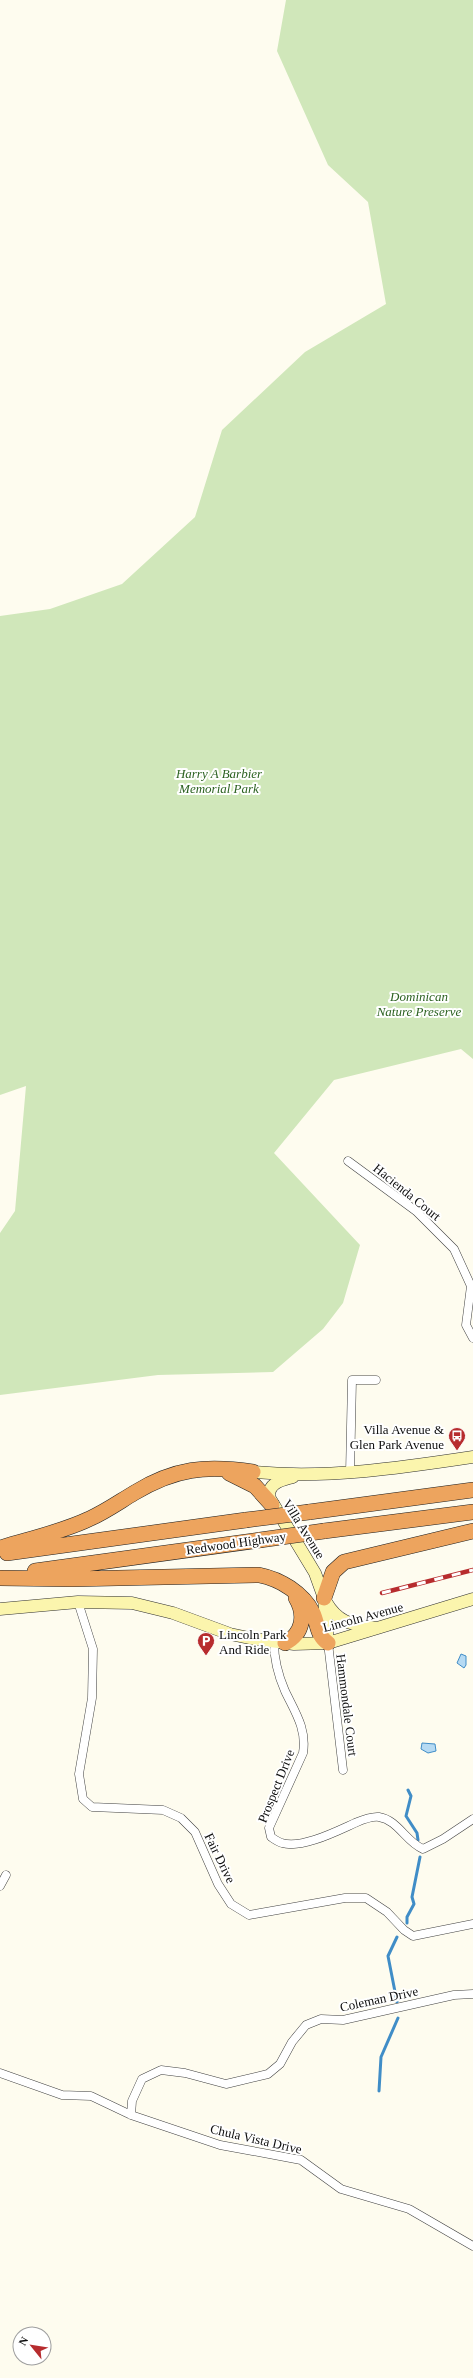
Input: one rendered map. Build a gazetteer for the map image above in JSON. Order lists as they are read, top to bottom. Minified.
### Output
{"streets":{"highway":["Redwood Highway"],"main road":["Villa Avenue","Lincoln Avenue"],"street":["Hacienda Court","Hammondale Court","Prospect Drive","Fair Drive","Coleman Drive","Chula Vista Drive"]},"crossings":[["Villa Avenue","Lincoln Avenue"],["Villa Avenue","Hammondale Court"],["Lincoln Avenue","Hammondale Court"],["Lincoln Avenue","Prospect Drive"],["Lincoln Avenue","Fair Drive"],["Coleman Drive","Chula Vista Drive"]],"parks":["Harry A Barbier Memorial Park","Dominican Nature Preserve"],"places":{"bus stop":["Villa Avenue & Glen Park Avenue"],"parking":["Lincoln Park And Ride"]},"north":"top left"}
